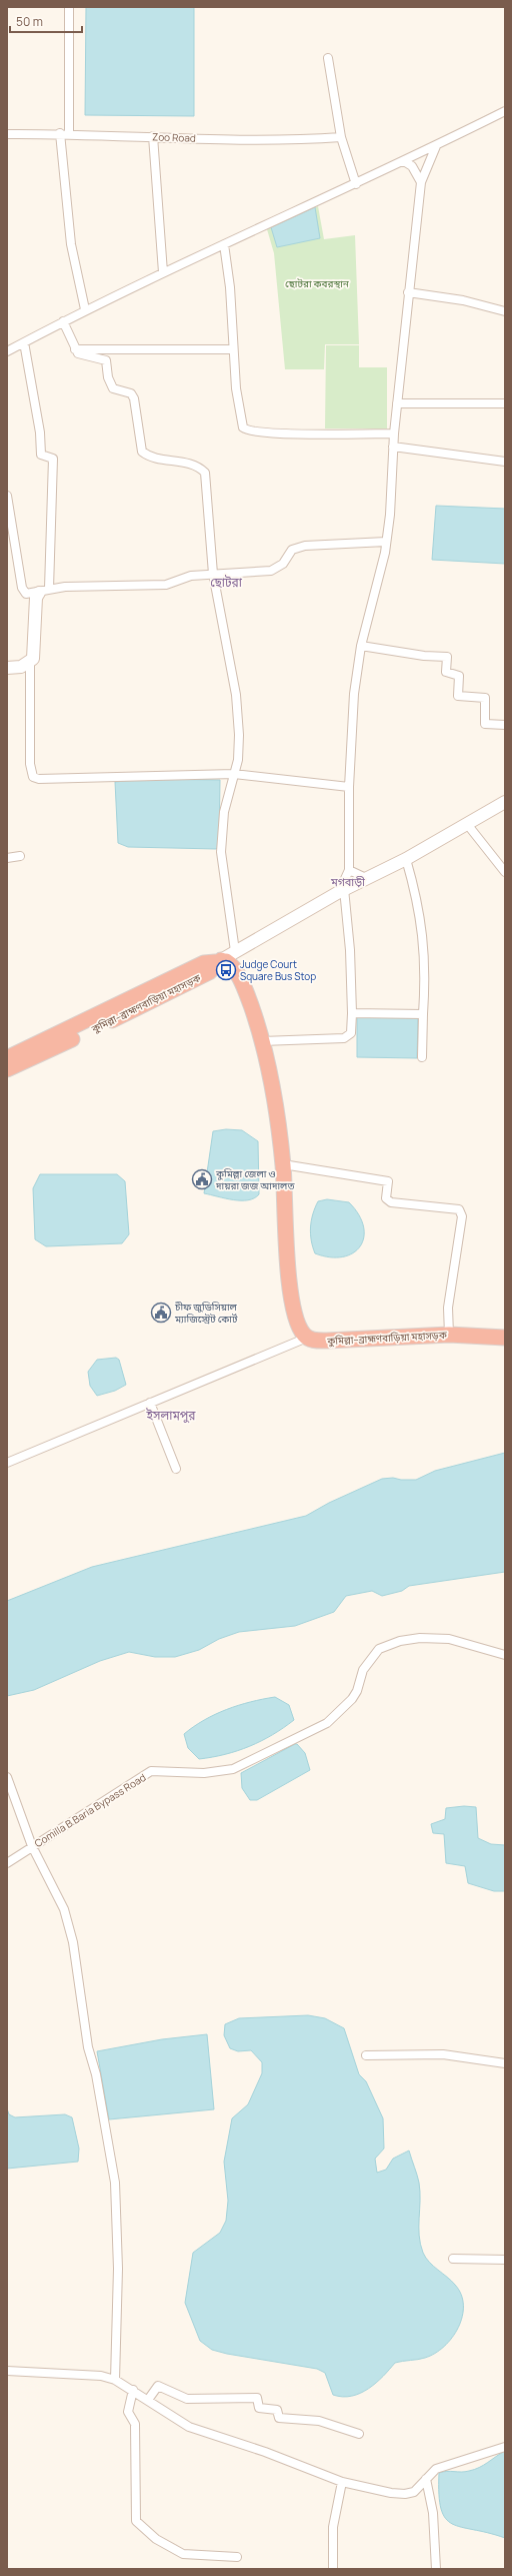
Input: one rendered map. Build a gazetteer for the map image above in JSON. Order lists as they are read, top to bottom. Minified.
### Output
{"streets":{"highway":["কুমিল্লা–ব্রাহ্মণবাড়িয়া মহাসড়ক"],"street":["Zoo Road","Comilla B.Baria Bypass Road"]},"districts":["ছোটরা","মগবাড়ী","ইসলামপুর"],"parks":["ছোটরা কবরস্থান"],"places":{"bus stop":["Judge Court Square Bus Stop"],"public building":["কুমিল্লা জেলা ও দায়রা জজ আদালত","চীফ জুডিসিয়াল ম্যাজিস্ট্রেট কোর্ট"]},"scale_bar":"50 m"}
